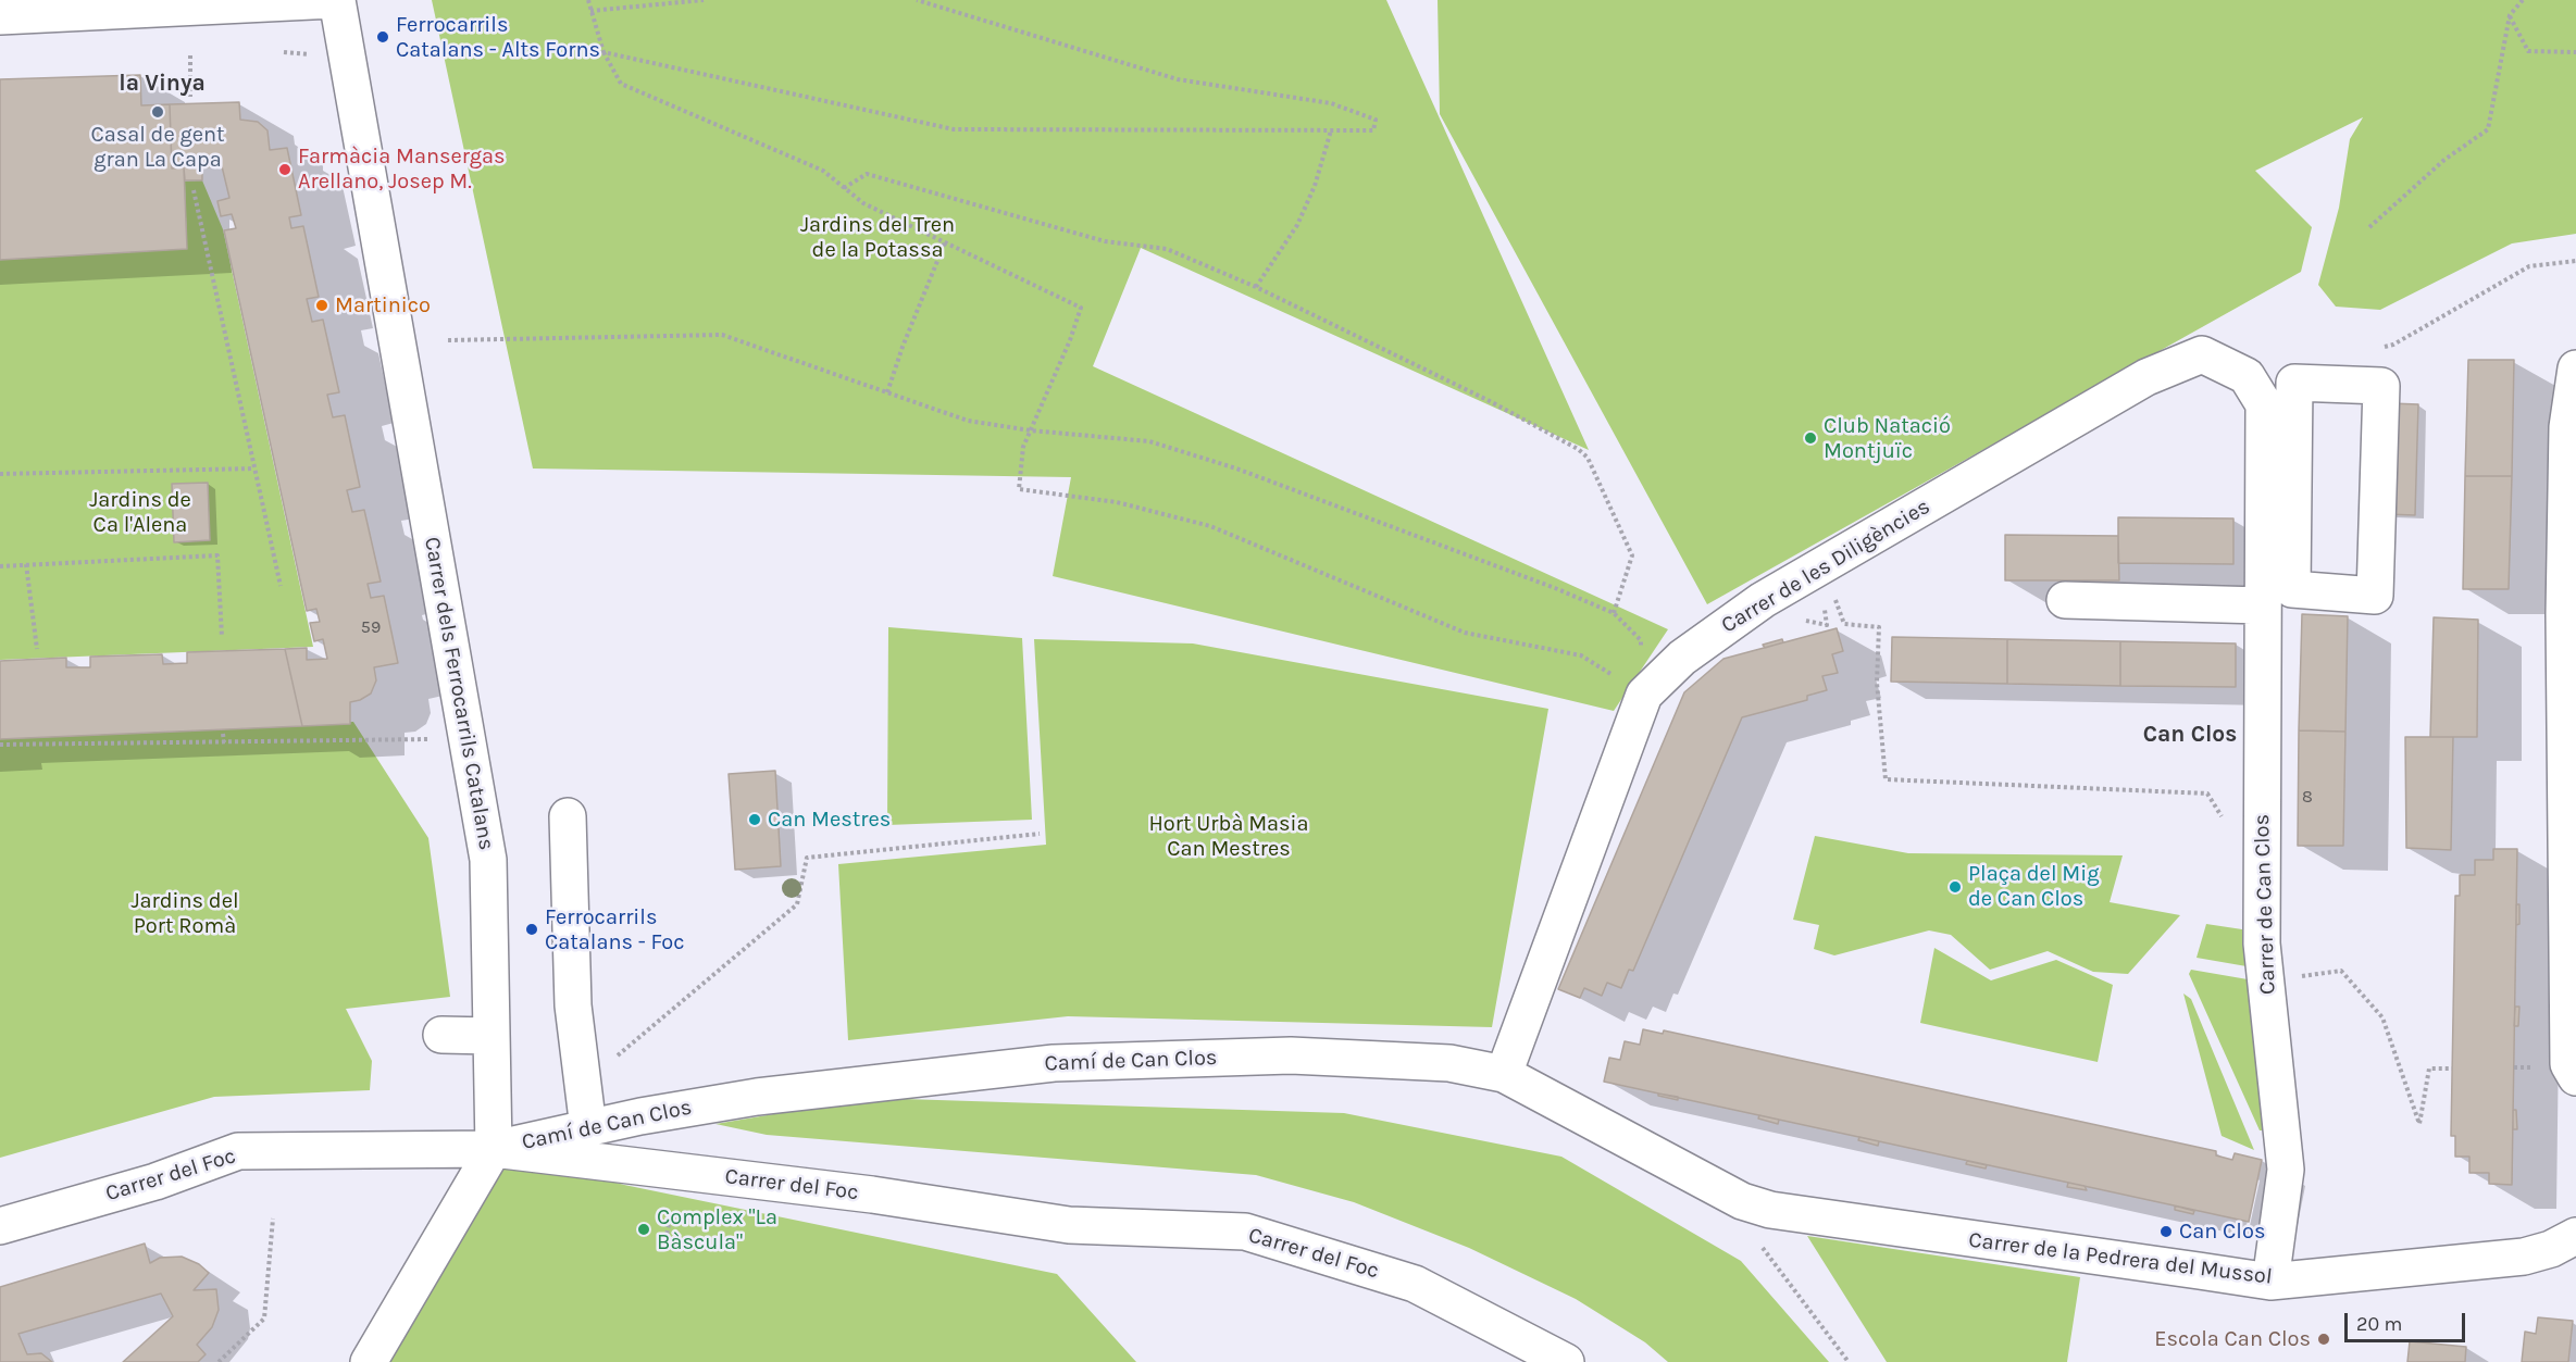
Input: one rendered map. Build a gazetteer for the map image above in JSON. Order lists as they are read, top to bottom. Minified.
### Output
{"streets":{"street":["Carrer de les Diligències","Carrer dels Ferrocarrils Catalans","Carrer de Can Clos","Camí de Can Clos","Carrer del Foc","Carrer de la Pedrera del Mussol"]},"crossings":[["Carrer de les Diligències","Carrer de Can Clos"],["Carrer de les Diligències","Camí de Can Clos"],["Carrer dels Ferrocarrils Catalans","Camí de Can Clos"],["Carrer dels Ferrocarrils Catalans","Carrer del Foc"],["Carrer de Can Clos","Carrer de la Pedrera del Mussol"],["Camí de Can Clos","Carrer del Foc"],["Camí de Can Clos","Carrer de la Pedrera del Mussol"]],"districts":["la Vinya","Can Clos"],"parks":["Jardins del Tren de la Potassa","Jardins de Ca l'Alena","Hort Urbà Masia Can Mestres","Jardins del Port Romà"],"places":["Ferrocarrils Catalans - Alts Forns","Casal de gent gran La Capa","Farmàcia Mansergas Arellano, Josep M.","Martinico","Club Natació Montjuïc","Can Mestres","Plaça del Mig de Can Clos","Ferrocarrils Catalans - Foc","Complex \"La Bàscula\"","Can Clos","Escola Can Clos"],"house_numbers":["59","8"],"scale_bar":"20 m"}
